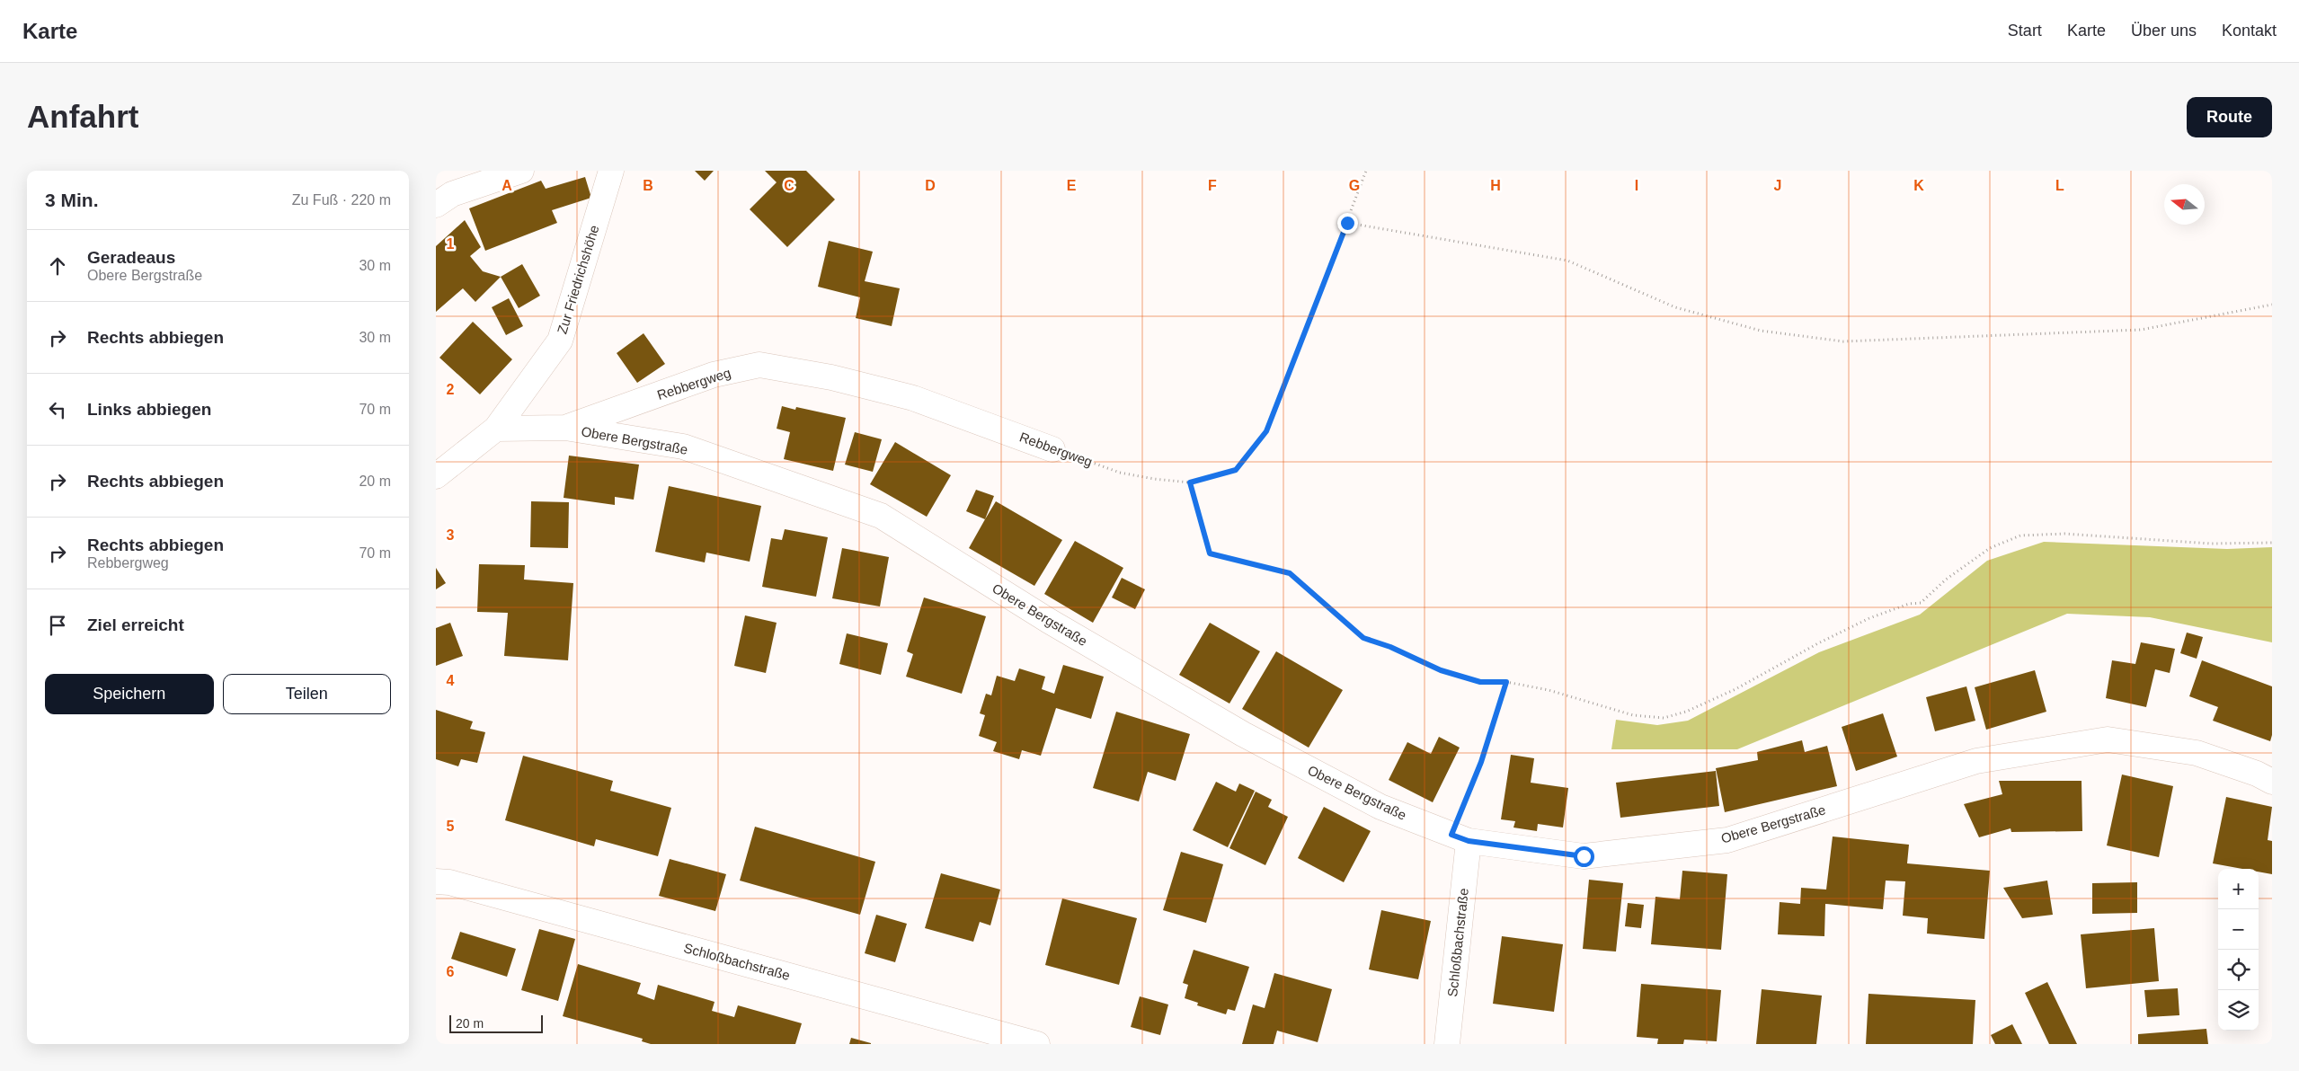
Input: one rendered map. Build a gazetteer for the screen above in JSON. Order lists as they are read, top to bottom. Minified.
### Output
{"streets":{"street":["Zur Friedrichshöhe","Rebbergweg","Obere Bergstraße","Schloßbachstraße"]},"crossings":[["Zur Friedrichshöhe","Obere Bergstraße"],["Rebbergweg","Obere Bergstraße"],["Obere Bergstraße","Schloßbachstraße"]],"scale_bar":"20 m","north":"left","page":{"header":"Karte","nav":["Start","Karte","Über uns","Kontakt"],"buttons":["Route",["Speichern","Teilen"]],"title":"Anfahrt","heading":["3 Min.","Zu Fuß · 220 m"],"list":[["Geradeaus","Obere Bergstraße","30 m"],["Rechts abbiegen","30 m"],["Links abbiegen","70 m"],["Rechts abbiegen","20 m"],["Rechts abbiegen","Rebbergweg","70 m"],"Ziel erreicht"],"map_buttons":["+","−"],"scale":"20 m"},"grid":{"columns":["A","B","C","D","E","F","G","H","I","J","K","L"],"rows":["1","2","3","4","5","6"]}}
